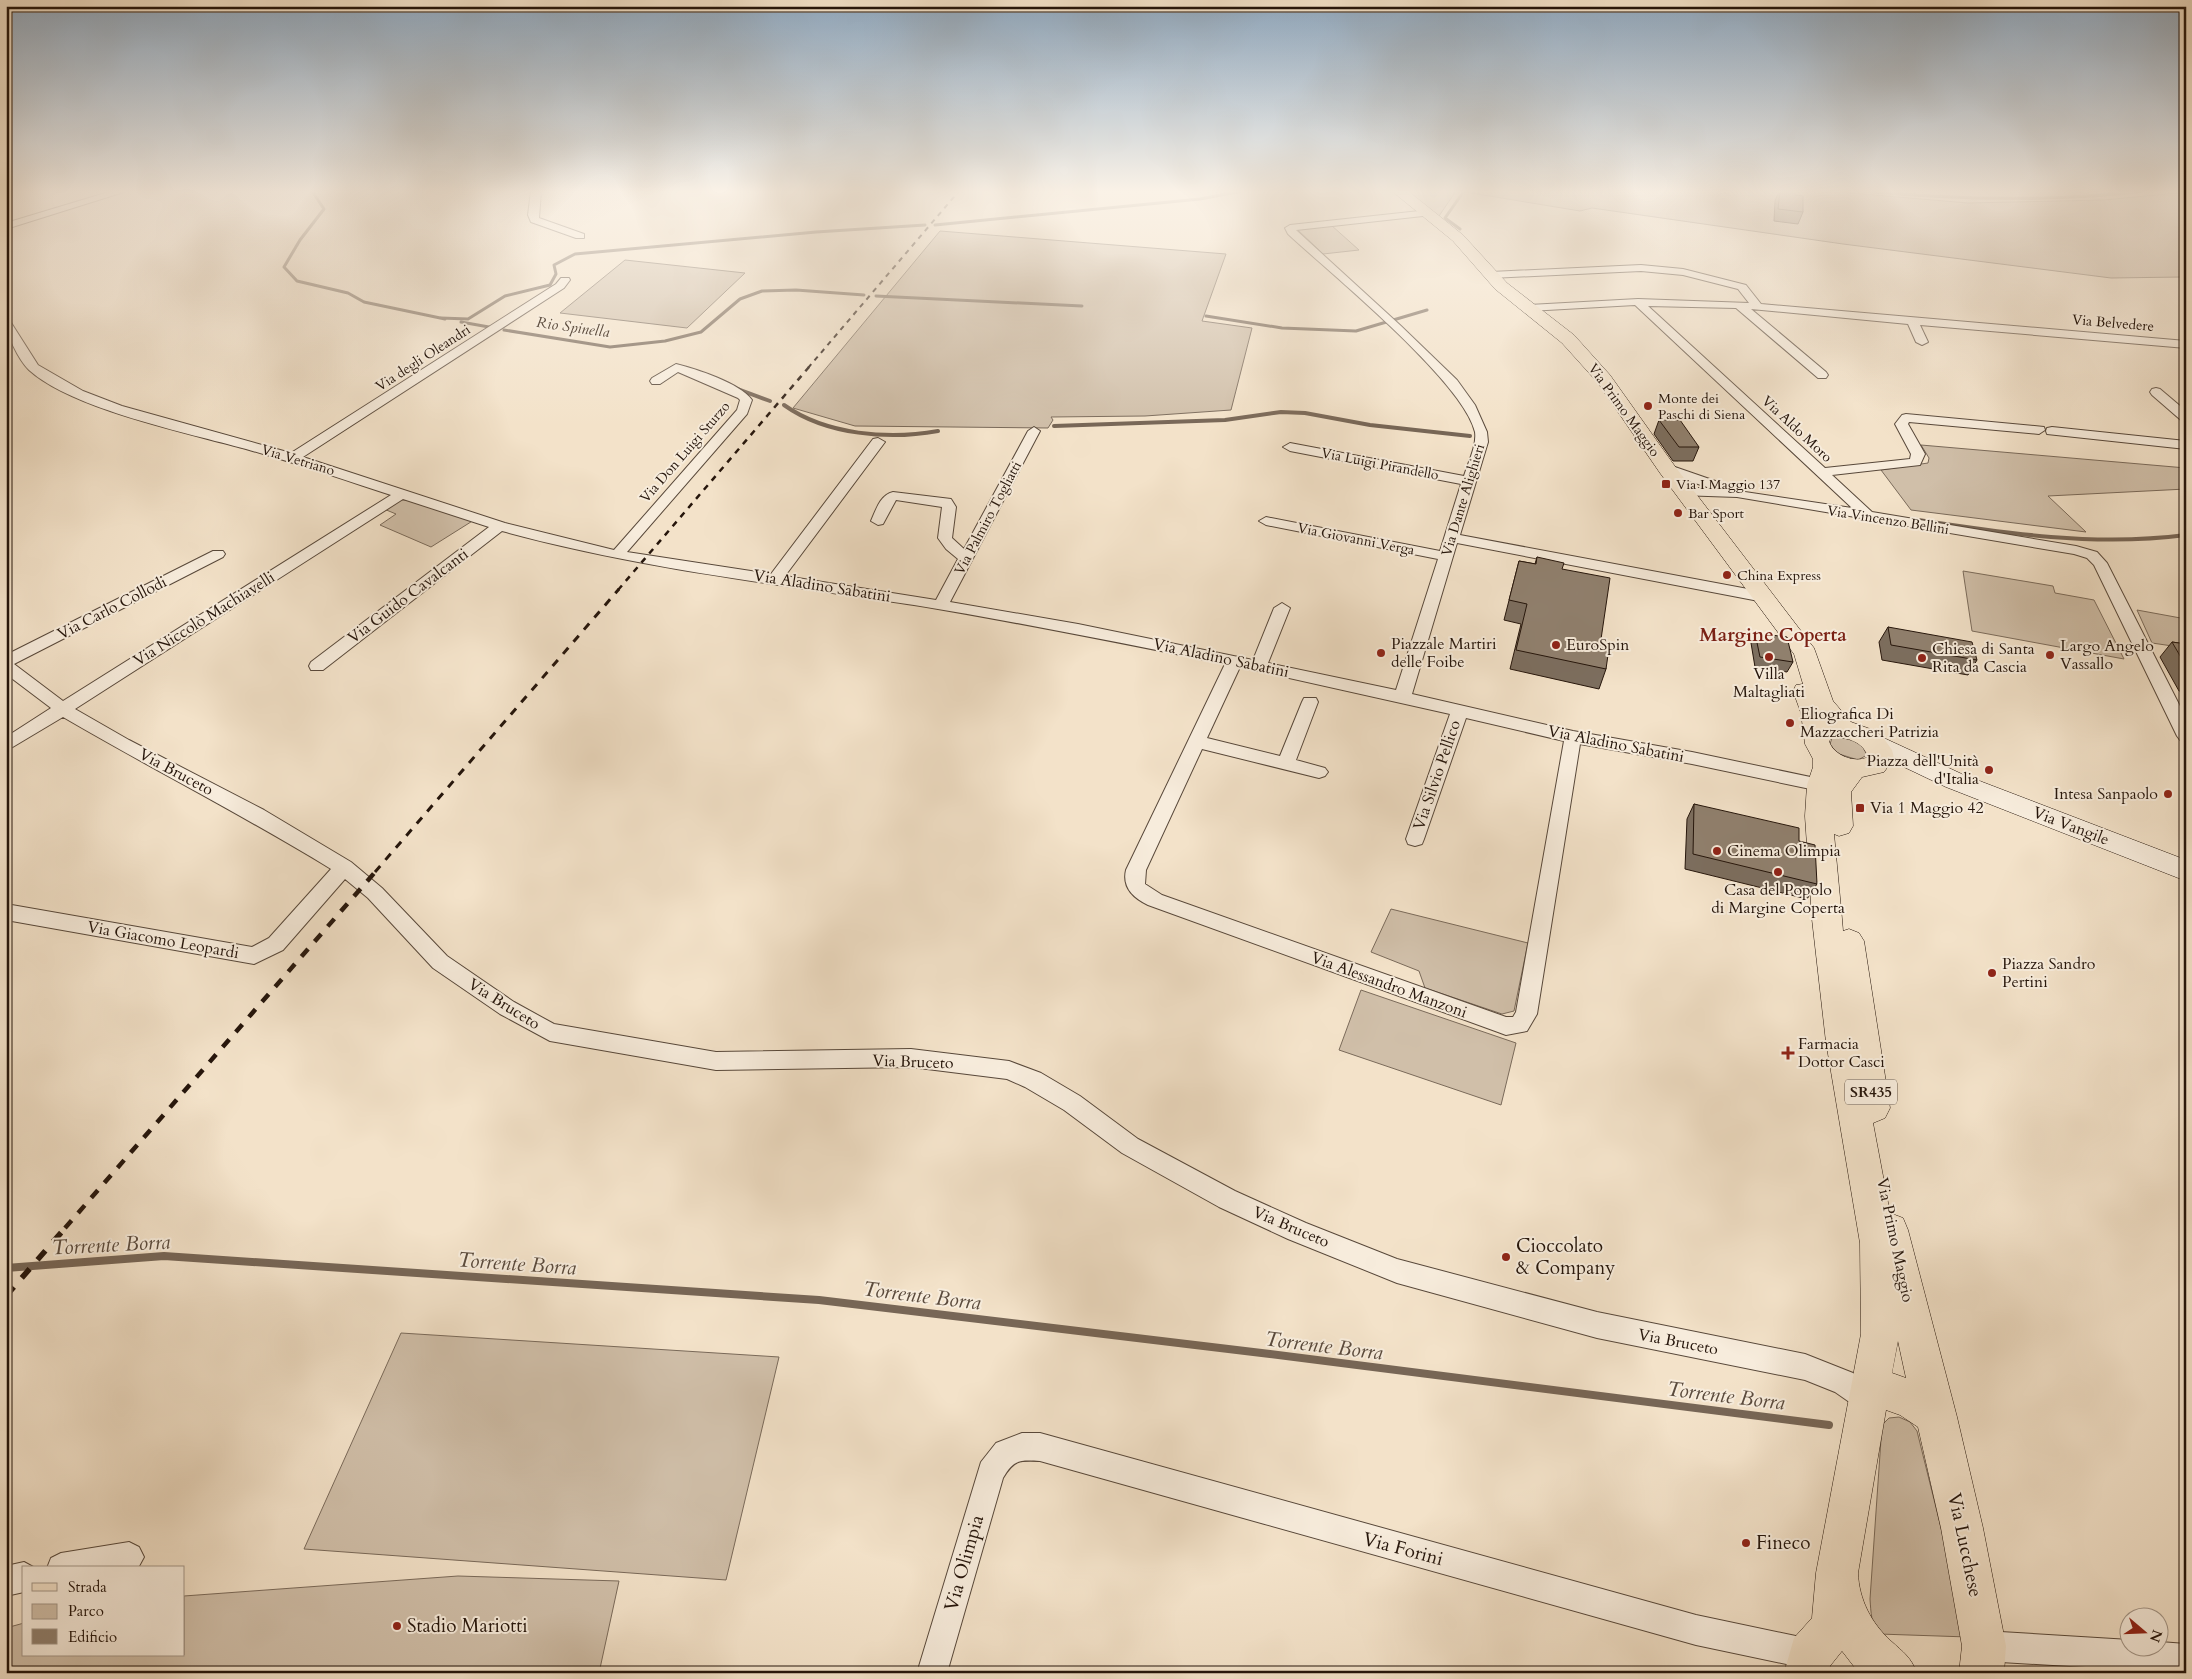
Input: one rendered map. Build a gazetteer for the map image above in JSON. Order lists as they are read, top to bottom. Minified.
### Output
{"streets":{"main road":["Via Primo Maggio","SR435","Via Lucchese"],"street":["Via Belvedere","Via degli Oleandri","Via Aldo Moro","Via Don Luigi Sturzo","Via Vetriano","Via Luigi Pirandello","Via Dante Alighieri","Via Palmiro Togliatti","Via Vincenzo Bellini","Via Giovanni Verga","Via Aladino Sabatini","Via Guido Cavalcanti","Via Carlo Collodi","Via Niccolò Machiavelli","Via Bruceto","Via Silvio Pellico","Via Vangile","Via Giacomo Leopardi","Via Alessandro Manzoni","Via Forini","Via Olimpia"]},"crossings":[["Via Belvedere","Via Primo Maggio"],["Via Belvedere","Via Aldo Moro"],["Via degli Oleandri","Via Vetriano"],["Via Primo Maggio","Via Vincenzo Bellini"],["Via Primo Maggio","Via Aladino Sabatini"],["Via Primo Maggio","Via Bruceto"],["Via Primo Maggio","SR435"],["Via Primo Maggio","Via Lucchese"],["Via Aldo Moro","Via Vincenzo Bellini"],["Via Don Luigi Sturzo","Via Vetriano"],["Via Don Luigi Sturzo","Via Aladino Sabatini"],["Via Vetriano","Via Aladino Sabatini"],["Via Vetriano","Via Guido Cavalcanti"],["Via Vetriano","Via Niccolò Machiavelli"],["Via Luigi Pirandello","Via Dante Alighieri"],["Via Dante Alighieri","Via Giovanni Verga"],["Via Dante Alighieri","Via Aladino Sabatini"],["Via Palmiro Togliatti","Via Aladino Sabatini"],["Via Aladino Sabatini","Via Silvio Pellico"],["Via Aladino Sabatini","Via Alessandro Manzoni"],["Via Aladino Sabatini","SR435"],["Via Niccolò Machiavelli","Via Bruceto"],["Via Bruceto","Via Giacomo Leopardi"],["Via Forini","Via Olimpia"]],"districts":["Margine Coperta"],"water":["Rio Spinella","Torrente Borra"],"places":{"other":["Monte dei Paschi di Siena","Bar Sport","China Express","EuroSpin","Piazzale Martiri delle Foibe","Largo Angelo Vassallo","Villa Maltagliati","Chiesa di Santa Rita da Cascia","Eliografica Di Mazzaccheri Patrizia","Piazza dell'Unità d'Italia","Intesa Sanpaolo","Cinema Olimpia","Casa del Popolo di Margine Coperta","Piazza Sandro Pertini","Cioccolato & Company","Fineco","Stadio Mariotti"],"transit":["Via I Maggio 137","Via 1 Maggio 42"],"health":["Farmacia Dottor Casci"]},"legend":["Strada","Parco","Edificio"],"north":"right"}
